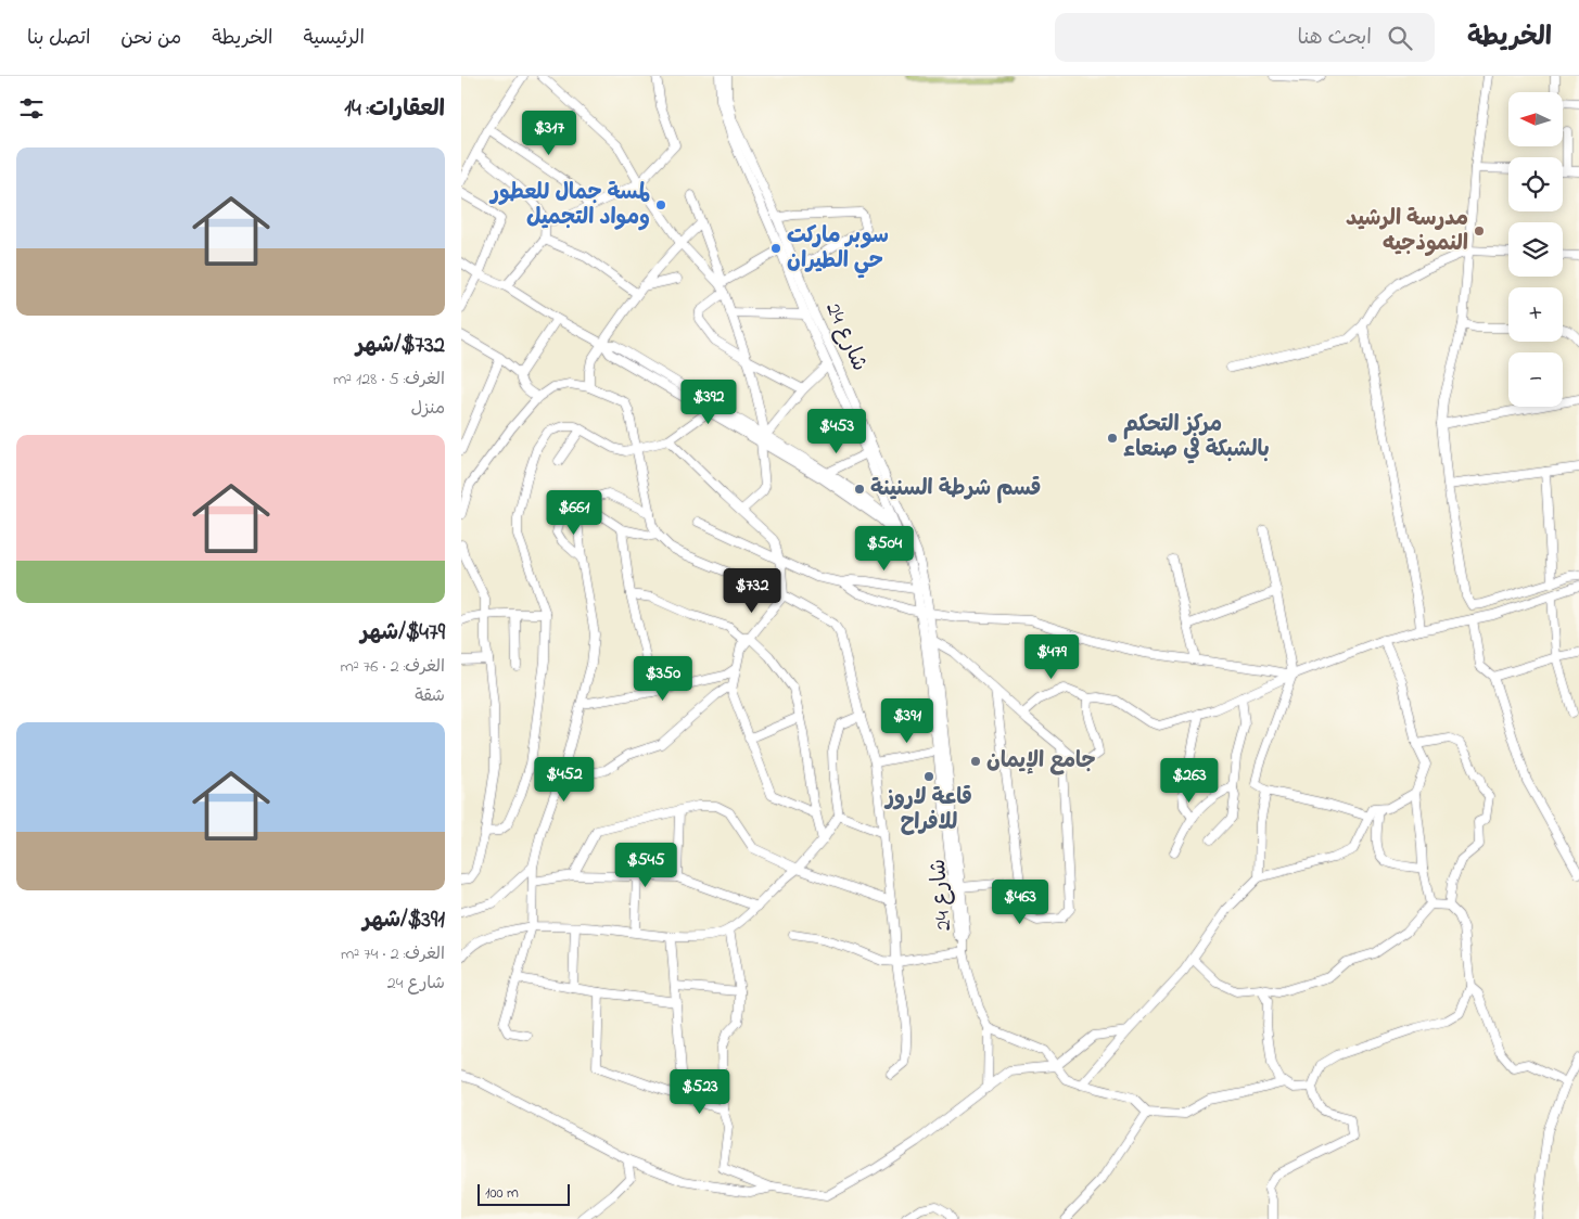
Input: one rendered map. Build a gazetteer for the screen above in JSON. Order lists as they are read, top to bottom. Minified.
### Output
{"streets":{"street":["شارع 24"]},"places":["لمسة جمال للعطور ومواد التجميل","مدرسة الرشيد النموذجيه","سوبر ماركت حي الطيران","مركز التحكم بالشبكة في صنعاء","قسم شرطة السنينة","جامع الإيمان","قاعة لاروز للافراح"],"scale_bar":"100 m","north":"left","page":{"header":"الخريطة","search":"ابحث هنا","nav":["الرئيسية","الخريطة","من نحن","اتصل بنا"],"heading":"العقارات: 14","map_buttons":["+","−"],"price":["$317","$392","$453","$661","$504","$732","$479","$350","$391","$452","$263","$545","$463","$523"],"list":[{"name":"$732/شهر","note":"الغرف: 5 · 128 m² · منزل"},{"name":"$479/شهر","note":"الغرف: 2 · 76 m² · شقة"},{"name":"$391/شهر","note":"الغرف: 2 · 74 m² · شارع 24"}],"scale":"100 m"}}
